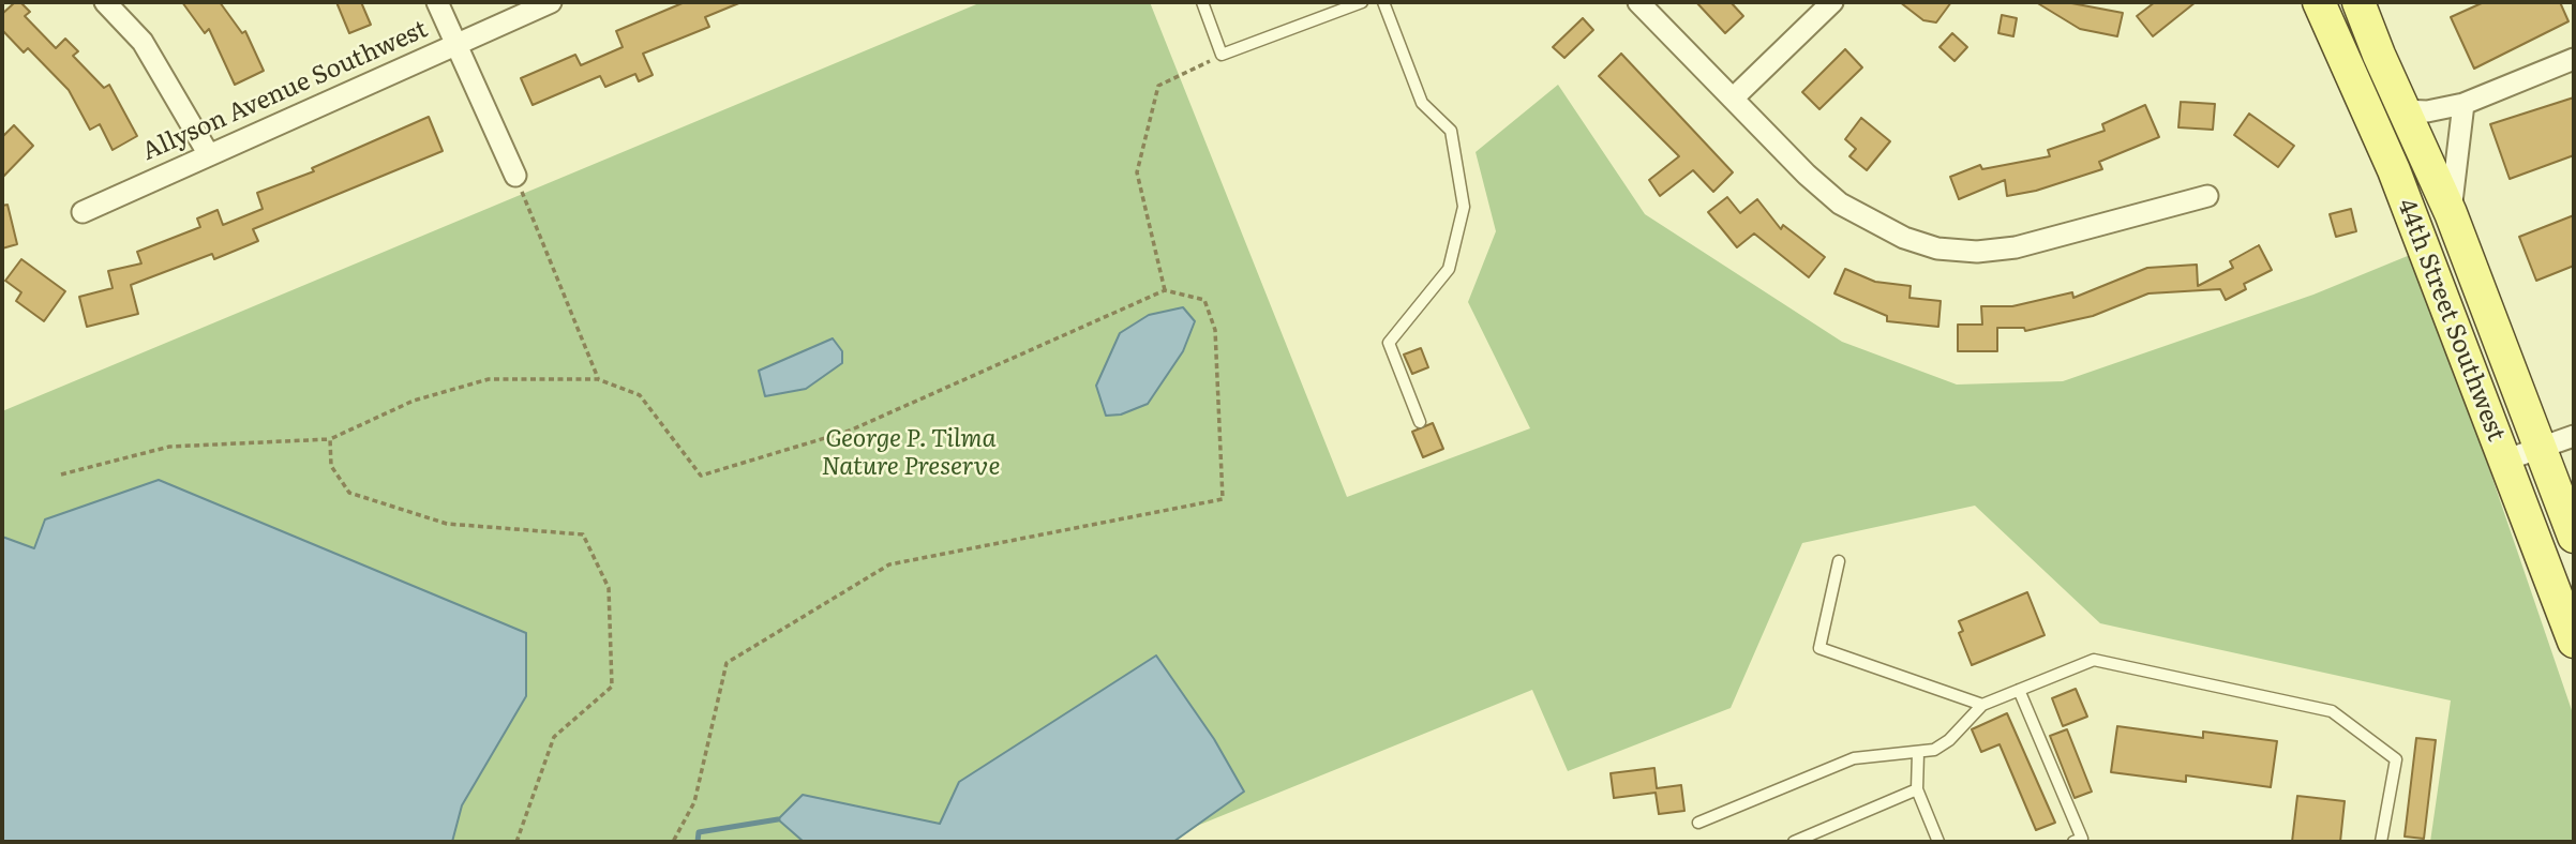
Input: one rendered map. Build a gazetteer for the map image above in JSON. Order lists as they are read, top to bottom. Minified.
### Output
{"streets":{"main road":["44th Street Southwest"],"street":["Allyson Avenue Southwest"]},"parks":["George P. Tilma Nature Preserve"]}
